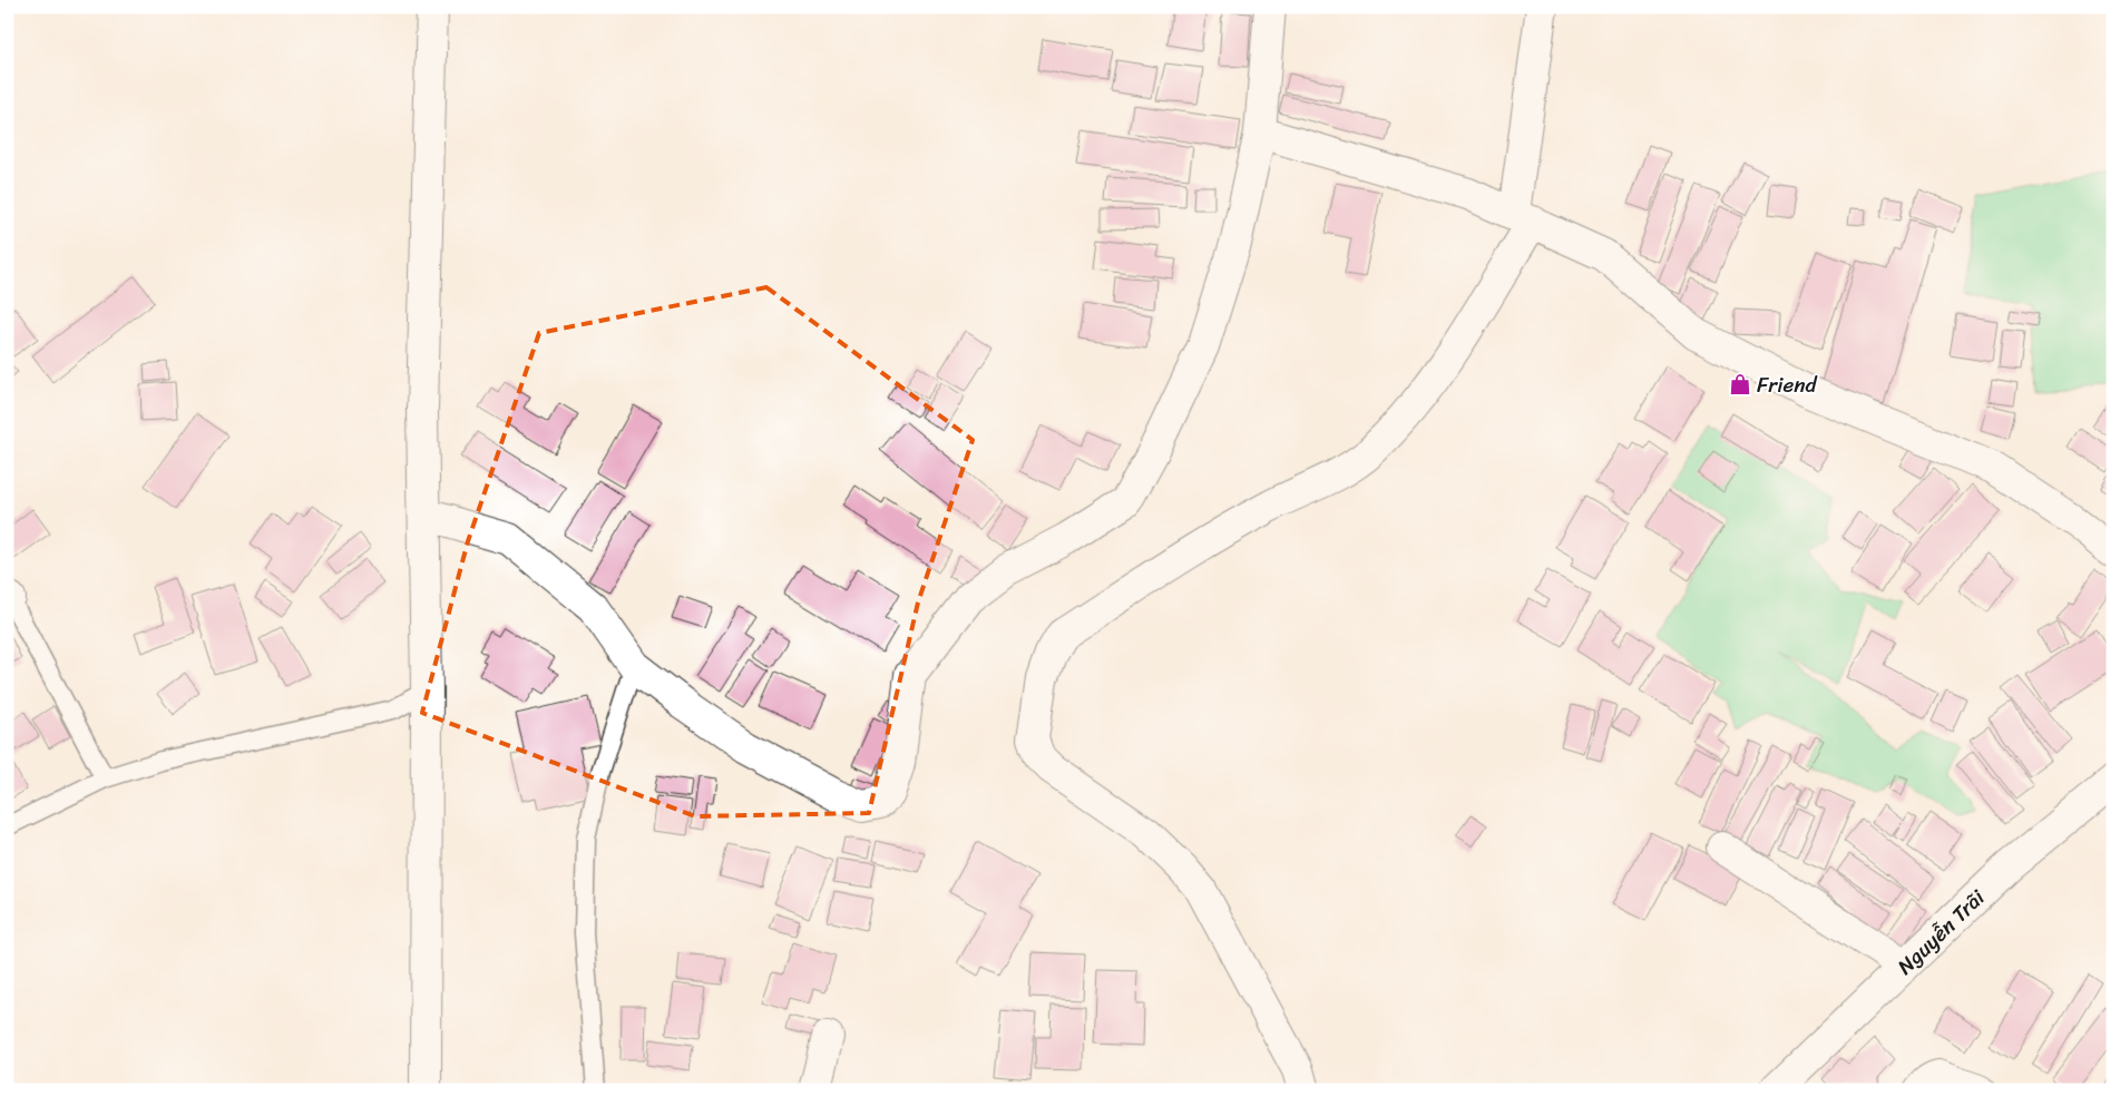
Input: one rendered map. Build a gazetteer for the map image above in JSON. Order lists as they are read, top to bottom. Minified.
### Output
{"streets":{"street":["Nguyễn Trãi"]},"places":{"shop":["Friend"]}}
